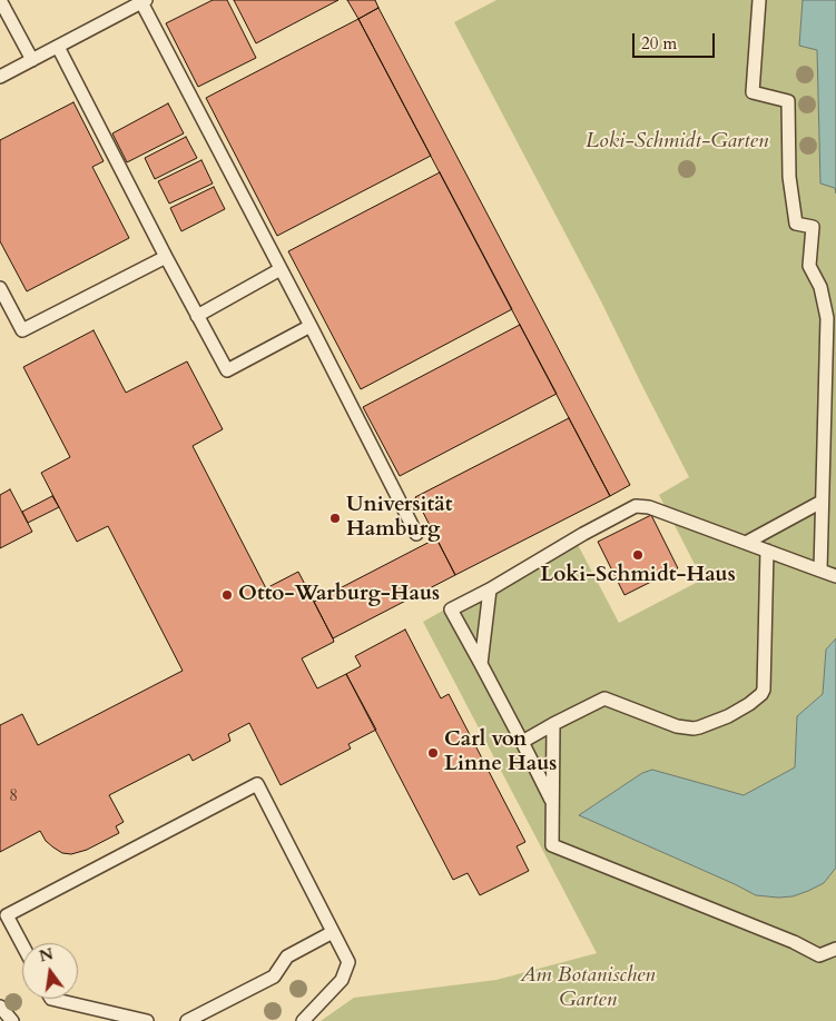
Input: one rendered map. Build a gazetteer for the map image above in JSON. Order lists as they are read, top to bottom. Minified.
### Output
{"parks":["Loki-Schmidt-Garten","Am Botanischen Garten"],"places":["Universität Hamburg","Loki-Schmidt-Haus","Otto-Warburg-Haus","Carl von Linne Haus"],"house_numbers":["8"],"scale_bar":"20 m","north":"top"}
